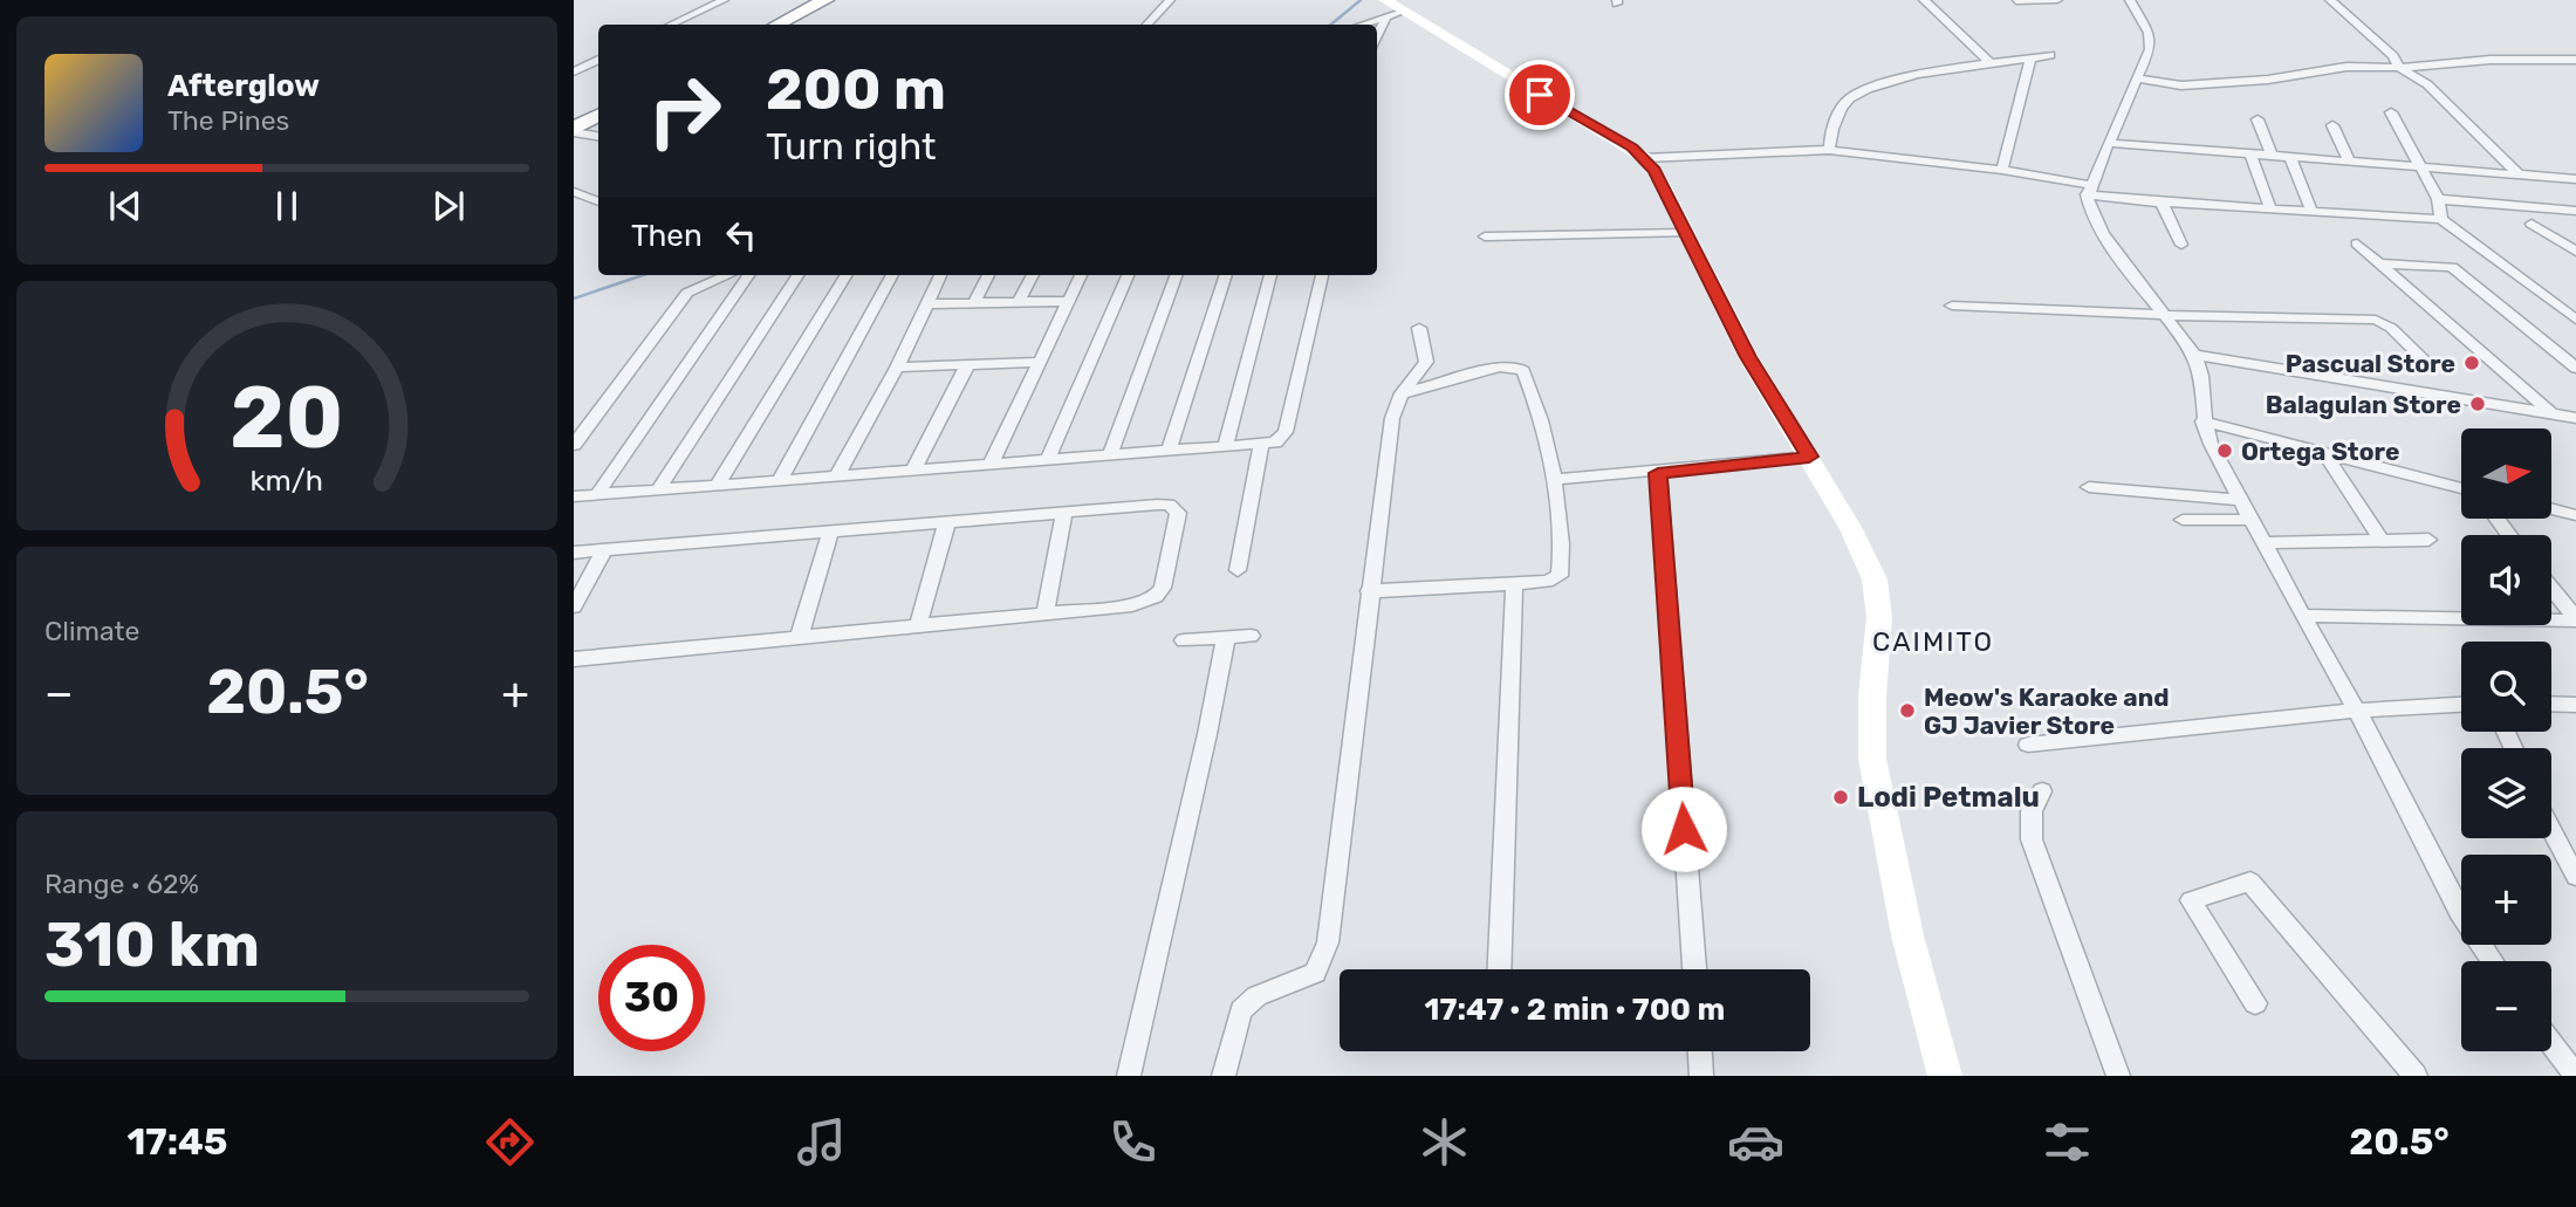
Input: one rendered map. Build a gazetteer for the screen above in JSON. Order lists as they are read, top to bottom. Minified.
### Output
{"districts":["CAIMITO"],"places":["Pascual Store","Balagulan Store","Ortega Store","Meow's Karaoke and GJ Javier Store","Lodi Petmalu"],"north":"right","page":{"turn":["200 m","Turn right"],"song":["Afterglow","The Pines"],"then":"Then","map_buttons":["+","−"],"tile":["Climate",["Range · 62%","310 km"]],"heat":["−","20.5°","+"],"limit":"30","trip":"17:47 · 2 min · 700 m","tabs":["17:45","20.5°"],"gauge":["20","km/h"]}}
